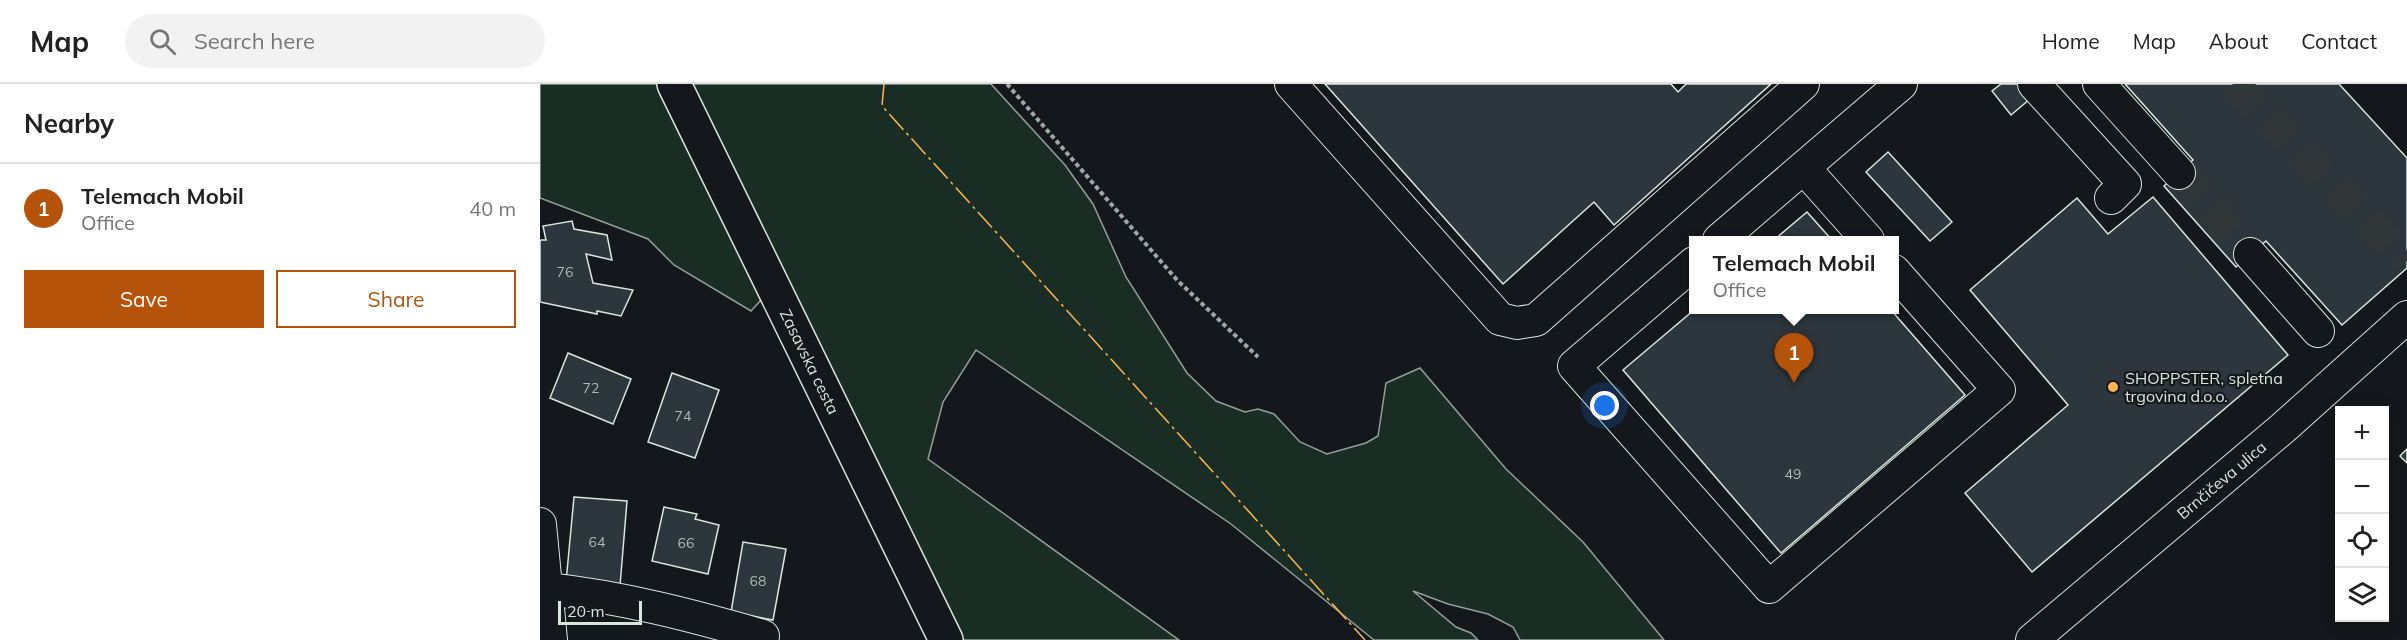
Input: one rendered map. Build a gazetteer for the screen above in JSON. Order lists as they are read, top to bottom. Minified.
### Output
{"streets":{"main road":["Zasavska cesta"],"street":["Brnčičeva ulica"]},"places":["SHOPPSTER, spletna trgovina d.o.o."],"house_numbers":["76","72","74","49","64","66","68"],"scale_bar":"20 m","page":{"header":"Map","search":"Search here","nav":["Home","Map","About","Contact"],"heading":"Nearby","list":[{"mark":"1","name":"Telemach Mobil","note":"Office","value":"40 m"}],"popup":["Telemach Mobil","Office"],"buttons":["Save","Share"],"pins":"1","map_buttons":["+","−"],"scale":"20 m"}}
